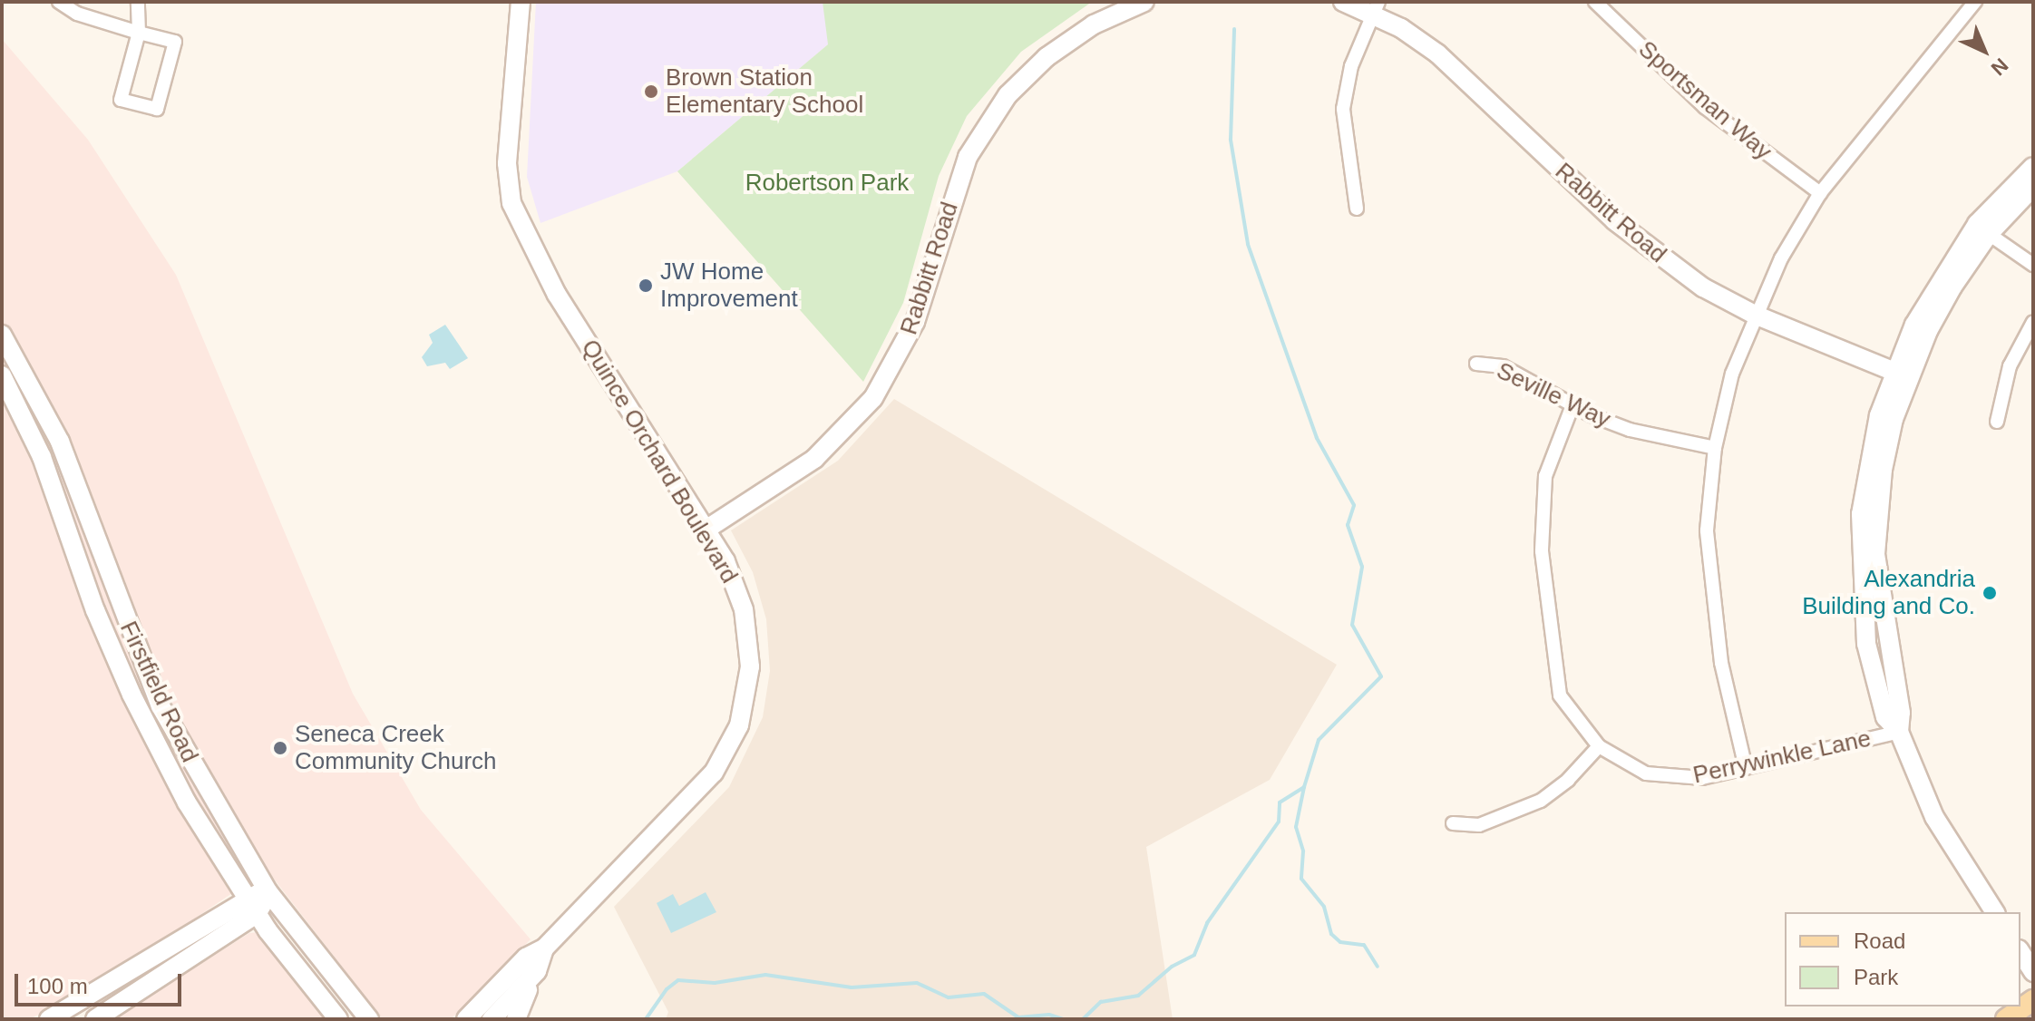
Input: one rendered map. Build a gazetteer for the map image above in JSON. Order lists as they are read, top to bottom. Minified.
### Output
{"streets":{"street":["Sportsman Way","Rabbitt Road","Seville Way","Quince Orchard Boulevard","Firstfield Road","Perrywinkle Lane"]},"crossings":[["Rabbitt Road","Quince Orchard Boulevard"],["Seville Way","Perrywinkle Lane"]],"parks":["Robertson Park"],"places":["Brown Station Elementary School","JW Home Improvement","Alexandria Building and Co.","Seneca Creek Community Church"],"legend":["Road","Park"],"scale_bar":"100 m","north":"bottom right"}
